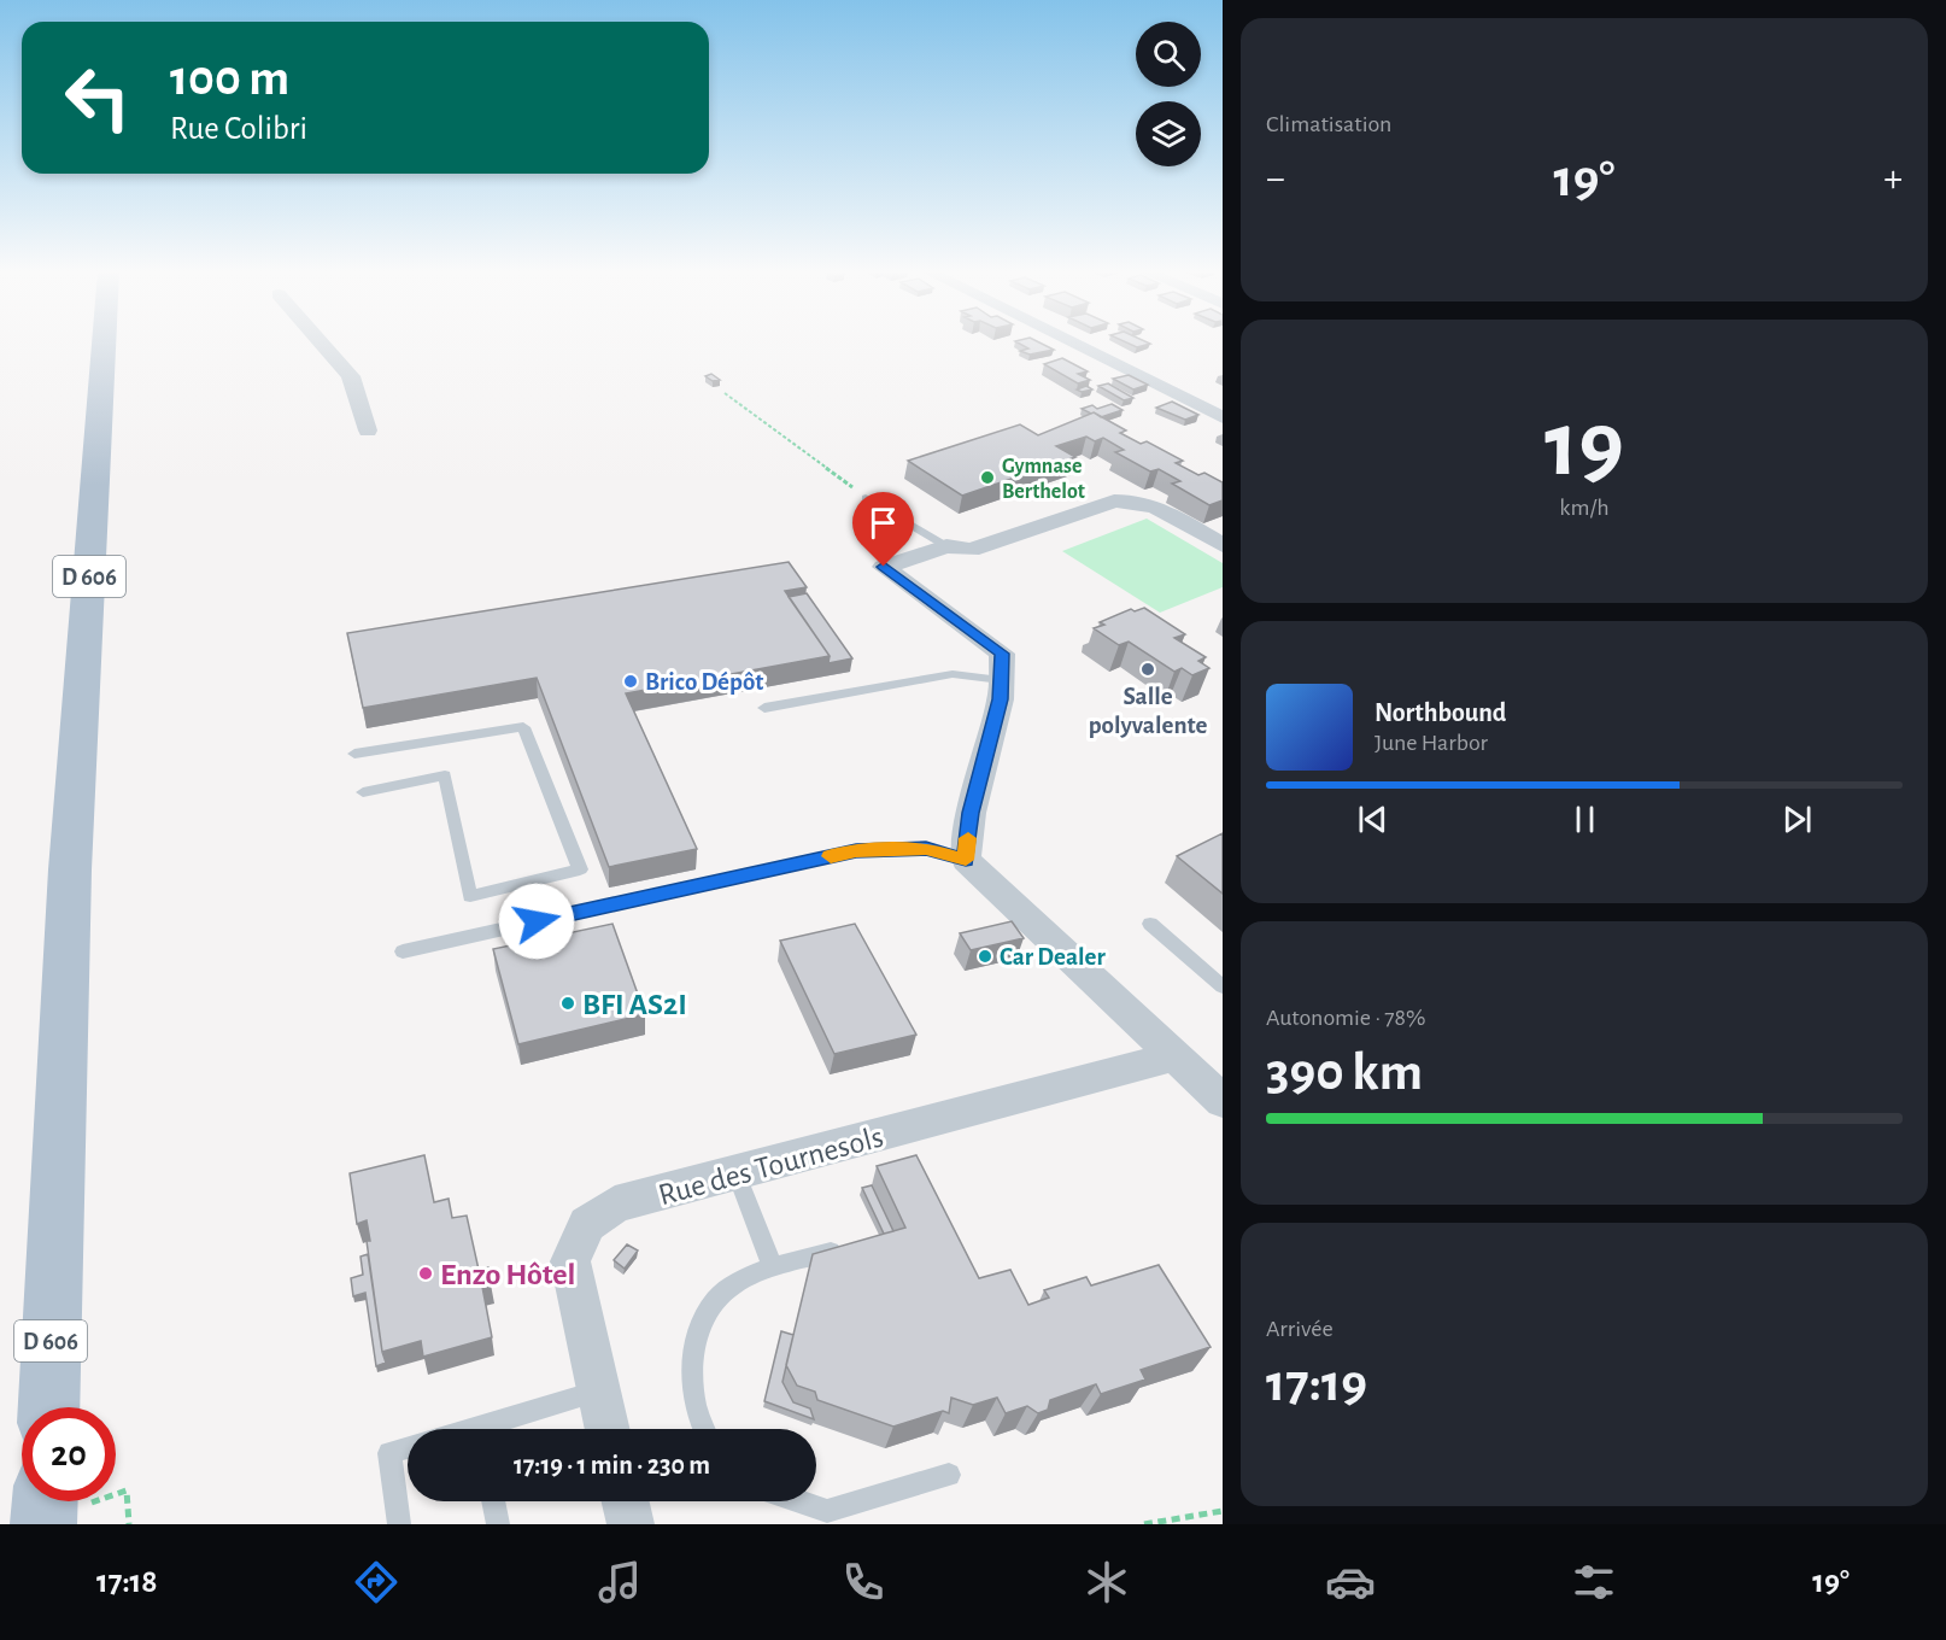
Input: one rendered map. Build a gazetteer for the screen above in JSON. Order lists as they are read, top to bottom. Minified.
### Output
{"streets":{"main road":["D 606"],"street":["Rue des Tournesols"]},"places":["Gymnase Berthelot","Salle polyvalente","Brico Dépôt","Car Dealer","BFI AS2I","Enzo Hôtel"],"page":{"tile":["Climatisation",["19","km/h"],["Autonomie · 78%","390 km"],["Arrivée","17:19"]],"turn":["100 m","Rue Colibri"],"heat":["−","19°","+"],"song":["Northbound","June Harbor"],"limit":"20","trip":"17:19 · 1 min · 230 m","tabs":["17:18","19°"]}}
